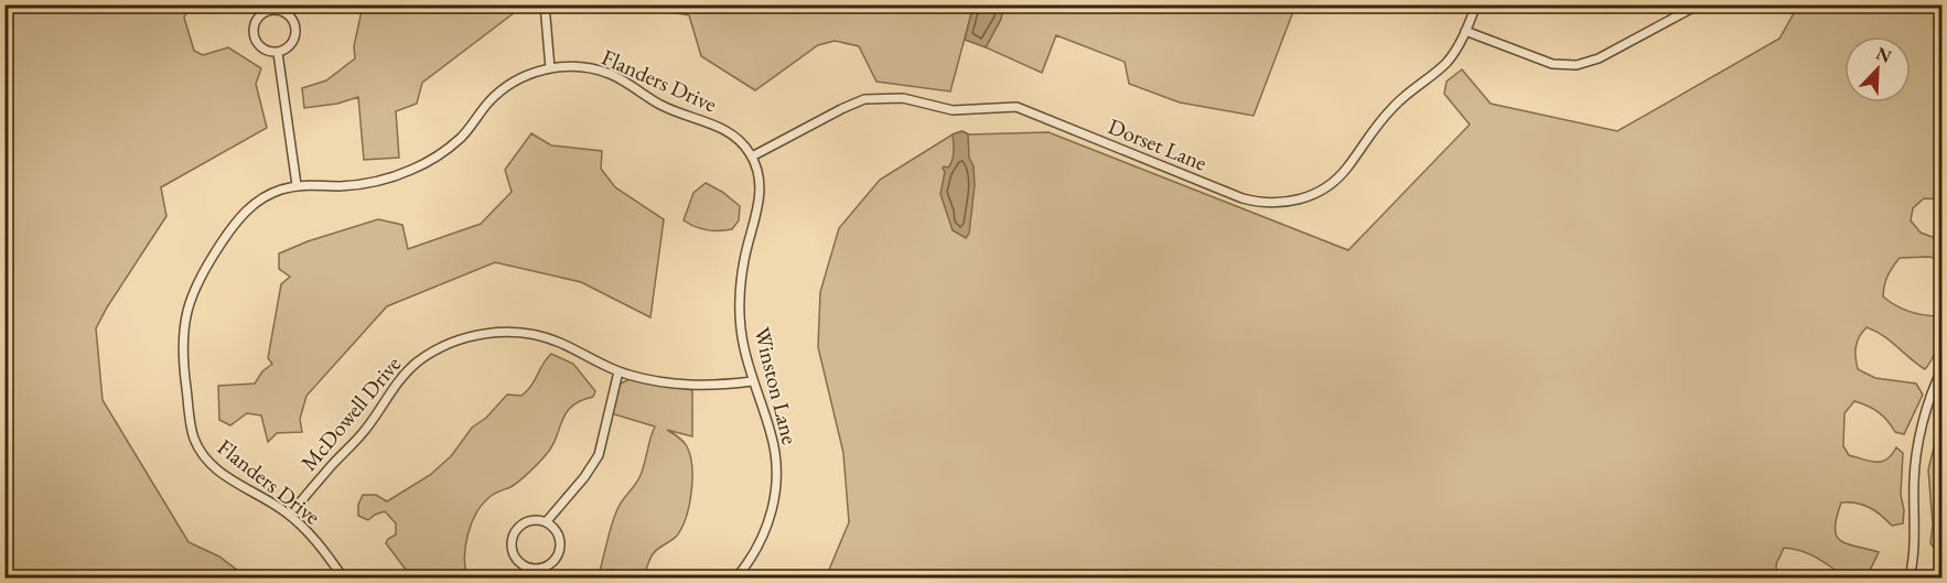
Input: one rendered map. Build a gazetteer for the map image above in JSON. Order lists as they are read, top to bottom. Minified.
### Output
{"streets":{"street":["Flanders Drive","Dorset Lane","Winston Lane","McDowell Drive"]},"crossings":[["Flanders Drive","Dorset Lane"],["Flanders Drive","Winston Lane"],["Flanders Drive","McDowell Drive"],["Dorset Lane","Winston Lane"],["Winston Lane","McDowell Drive"]],"north":"top right"}
